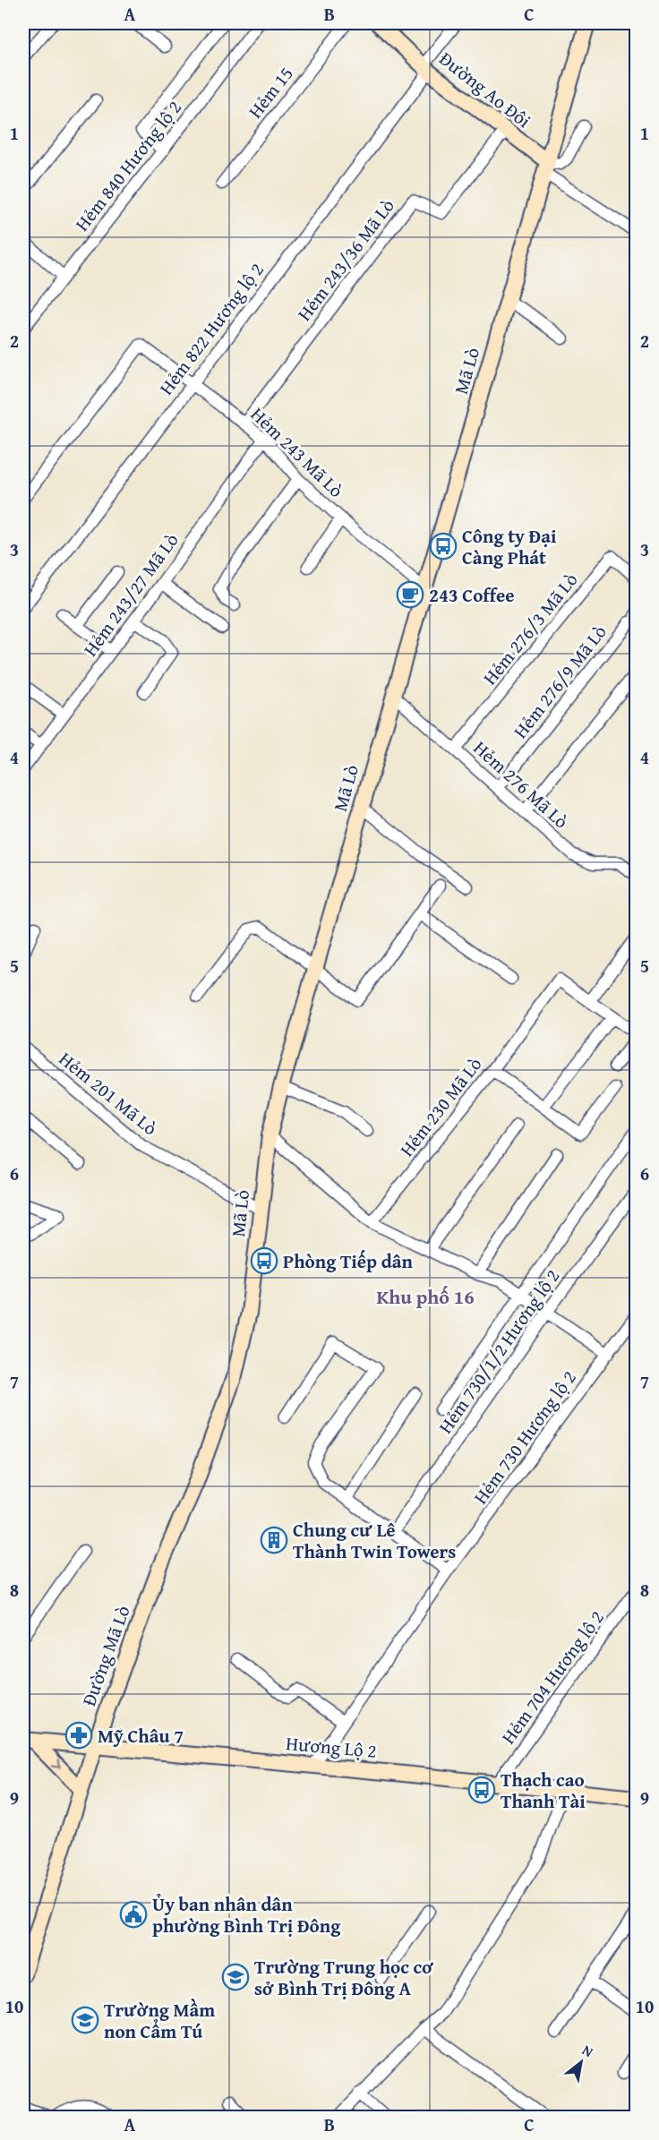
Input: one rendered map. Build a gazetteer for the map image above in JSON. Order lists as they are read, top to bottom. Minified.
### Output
{"streets":{"main road":["Đường Ao Đôi","Mã Lò","Đường Mã Lò","Hương Lộ 2"],"street":["Hẻm 15","Hẻm 840 Hương lộ 2","Hẻm 243/36 Mã Lò","Hẻm 822 Hương lộ 2","Hẻm 243 Mã Lò","Hẻm 243/27 Mã Lò","Hẻm 276/3 Mã Lò","Hẻm 276/9 Mã Lò","Hẻm 276 Mã Lò","Hẻm 201 Mã Lò","Hẻm 230 Mã Lò","Hẻm 730/1/2 Hương lộ 2","Hẻm 730 Hương lộ 2","Hẻm 704 Hương lộ 2"]},"crossings":[["Đường Ao Đôi","Hẻm 243/36 Mã Lò"],["Đường Ao Đôi","Hẻm 822 Hương lộ 2"],["Đường Ao Đôi","Mã Lò"],["Hẻm 243/36 Mã Lò","Hẻm 243 Mã Lò"],["Hẻm 822 Hương lộ 2","Hẻm 243 Mã Lò"],["Mã Lò","Hẻm 243 Mã Lò"],["Mã Lò","Hẻm 276 Mã Lò"],["Mã Lò","Hẻm 201 Mã Lò"],["Mã Lò","Đường Mã Lò"],["Hẻm 243 Mã Lò","Hẻm 243/27 Mã Lò"],["Hẻm 276/3 Mã Lò","Hẻm 276 Mã Lò"],["Hẻm 276/9 Mã Lò","Hẻm 276 Mã Lò"],["Hẻm 730 Hương lộ 2","Hương Lộ 2"],["Đường Mã Lò","Hương Lộ 2"],["Hẻm 704 Hương lộ 2","Hương Lộ 2"]],"districts":["Khu phố 16"],"places":{"bus stop":["Công ty Đại Càng Phát","Phòng Tiếp dân","Thạch cao Thanh Tài"],"cafe":["243 Coffee"],"building":["Chung cư Lê Thành Twin Towers"],"pharmacy":["Mỹ Châu 7"],"public building":["Ủy ban nhân dân phường Bình Trị Đông"],"school or university":["Trường Trung học cơ sở Bình Trị Đông A","Trường Mầm non Cẩm Tú"]},"north":"top right","grid":{"columns":["A","B","C"],"rows":["1","2","3","4","5","6","7","8","9","10"]}}
